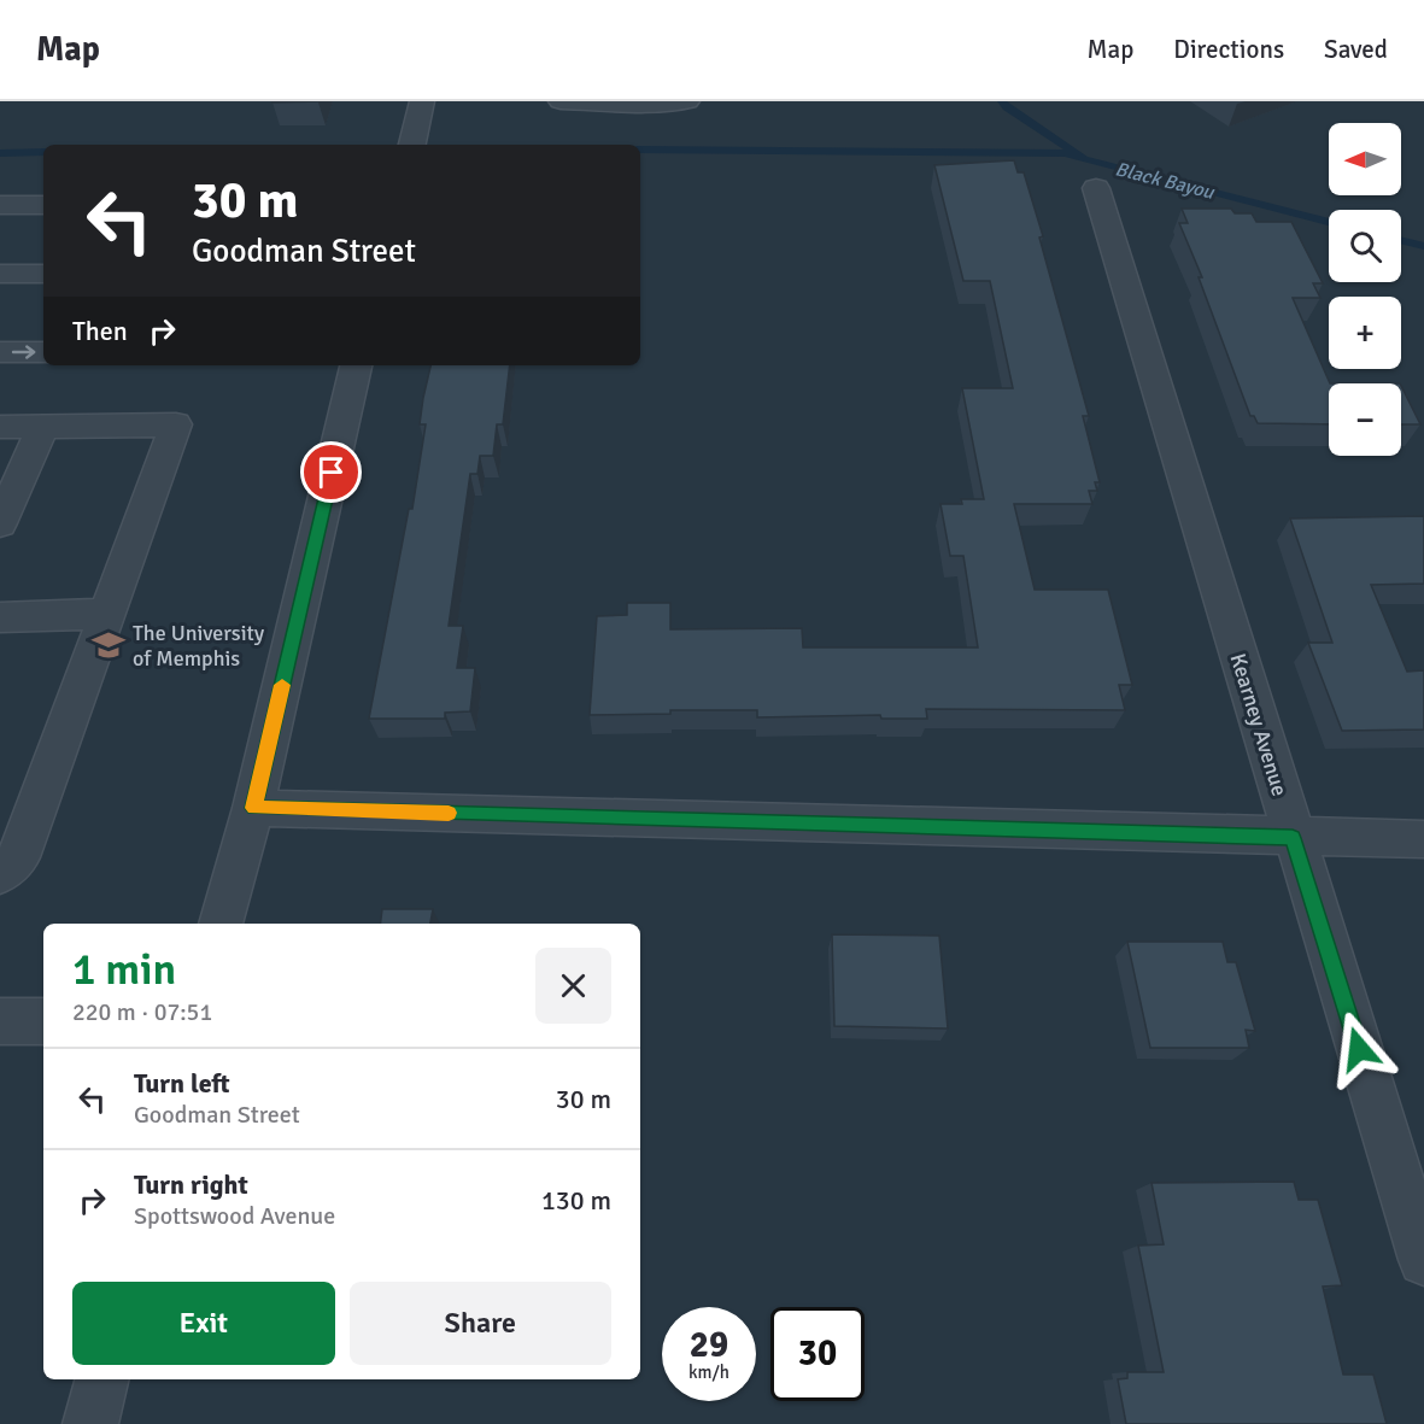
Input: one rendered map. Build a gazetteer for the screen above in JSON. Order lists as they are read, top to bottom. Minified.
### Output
{"streets":{"street":["Kearney Avenue"]},"water":["Black Bayou"],"places":{"school or university":["The University of Memphis"]},"north":"left","page":{"header":"Map","nav":["Map","Directions","Saved"],"map_buttons":["+","−"],"turn":["30 m","Goodman Street"],"then":"Then","heading":["1 min","220 m · 07:51"],"list":[{"name":"Turn left","note":"Goodman Street","value":"30 m"},{"name":"Turn right","note":"Spottswood Avenue","value":"130 m"}],"buttons":["Exit","Share"],"speed":"29 km/h","limit":"30"}}
